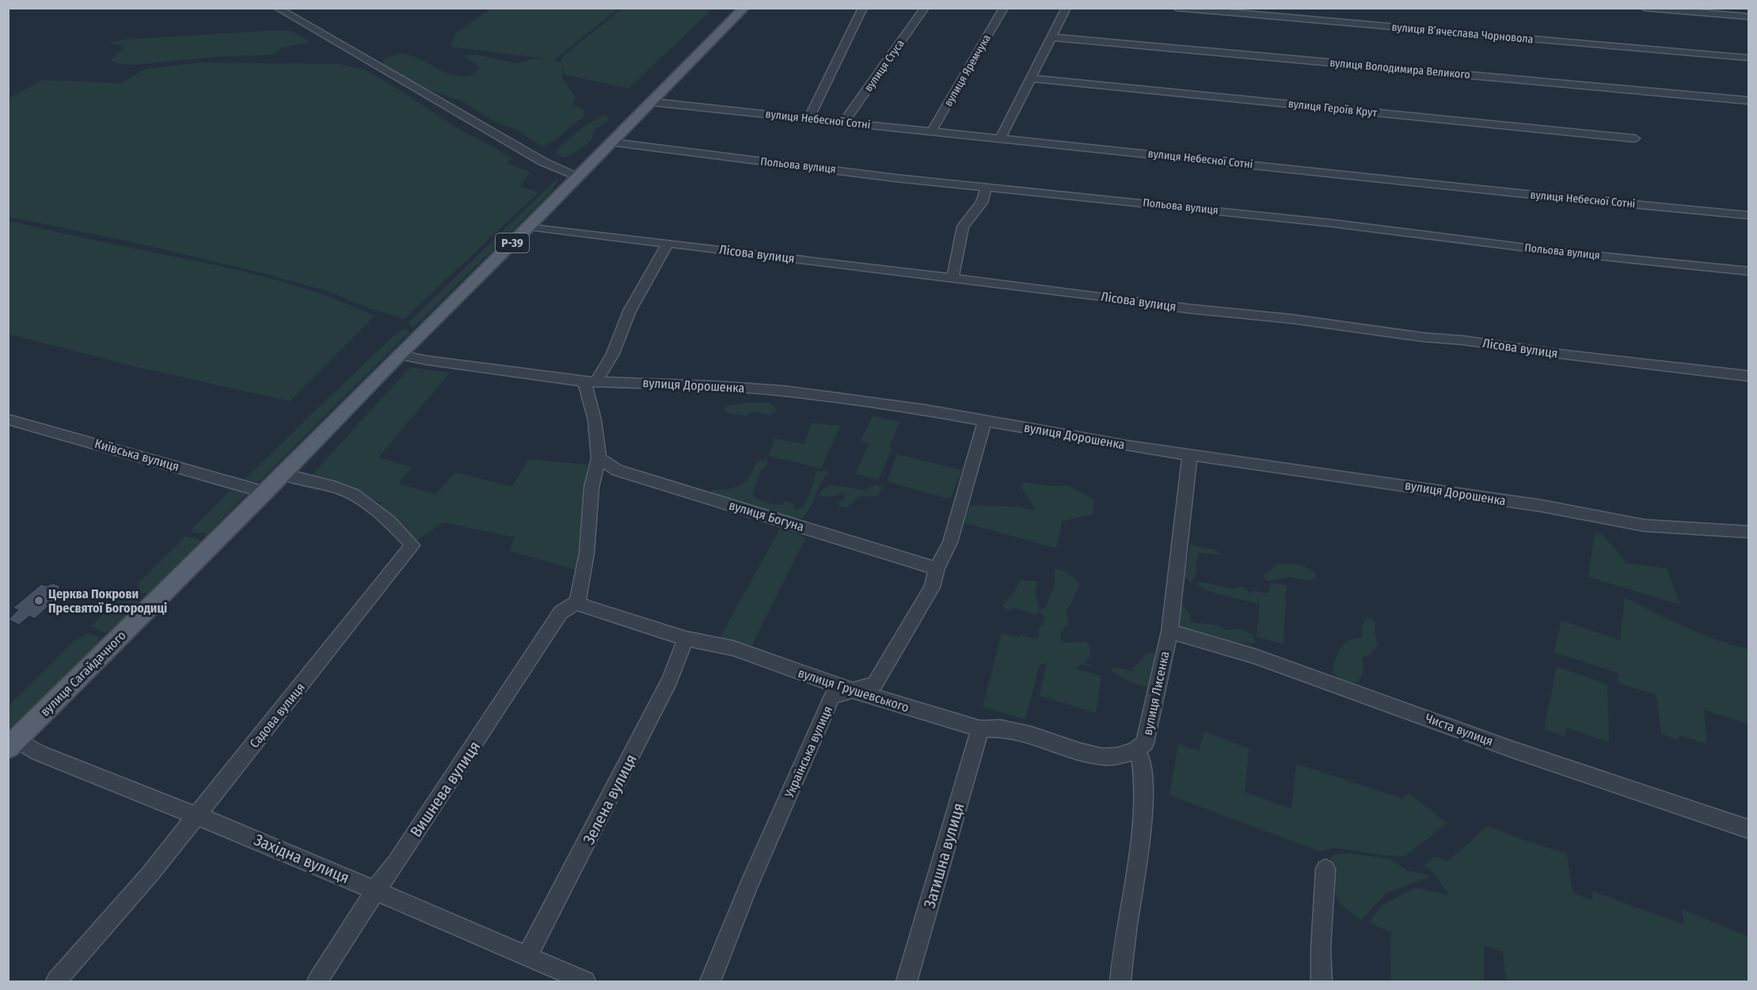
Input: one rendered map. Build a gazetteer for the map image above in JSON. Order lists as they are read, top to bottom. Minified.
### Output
{"streets":{"main road":["Р-39","вулиця Сагайдачного"],"street":["вулиця Вʼячеслава Чорновола","вулиця Стуса","вулиця Володимира Великого","вулиця Яремчука","вулиця Героїв Крут","вулиця Небесної Сотні","Польова вулиця","Лісова вулиця","вулиця Дорошенка","Київська вулиця","вулиця Богуна","вулиця Грушевського","вулиця Лисенка","Садова вулиця","Чиста вулиця","Українська вулиця","Вишнева вулиця","Зелена вулиця","Затишна вулиця","Західна вулиця"]},"crossings":[["вулиця Стуса","вулиця Небесної Сотні"],["вулиця Яремчука","вулиця Небесної Сотні"],["вулиця Небесної Сотні","Р-39"],["Польова вулиця","Р-39"],["Р-39","Лісова вулиця"],["Р-39","вулиця Дорошенка"],["Р-39","вулиця Сагайдачного"],["Р-39","Садова вулиця"],["вулиця Дорошенка","вулиця Лисенка"],["вулиця Дорошенка","Українська вулиця"],["Київська вулиця","вулиця Сагайдачного"],["вулиця Богуна","Українська вулиця"],["вулиця Сагайдачного","Садова вулиця"],["вулиця Сагайдачного","Західна вулиця"],["вулиця Грушевського","вулиця Лисенка"],["вулиця Грушевського","Українська вулиця"],["вулиця Грушевського","Вишнева вулиця"],["вулиця Грушевського","Зелена вулиця"],["вулиця Грушевського","Затишна вулиця"],["вулиця Лисенка","Чиста вулиця"],["Садова вулиця","Західна вулиця"],["Вишнева вулиця","Західна вулиця"],["Зелена вулиця","Західна вулиця"]],"places":["Церква Покрови Пресвятої Богородиці"]}
